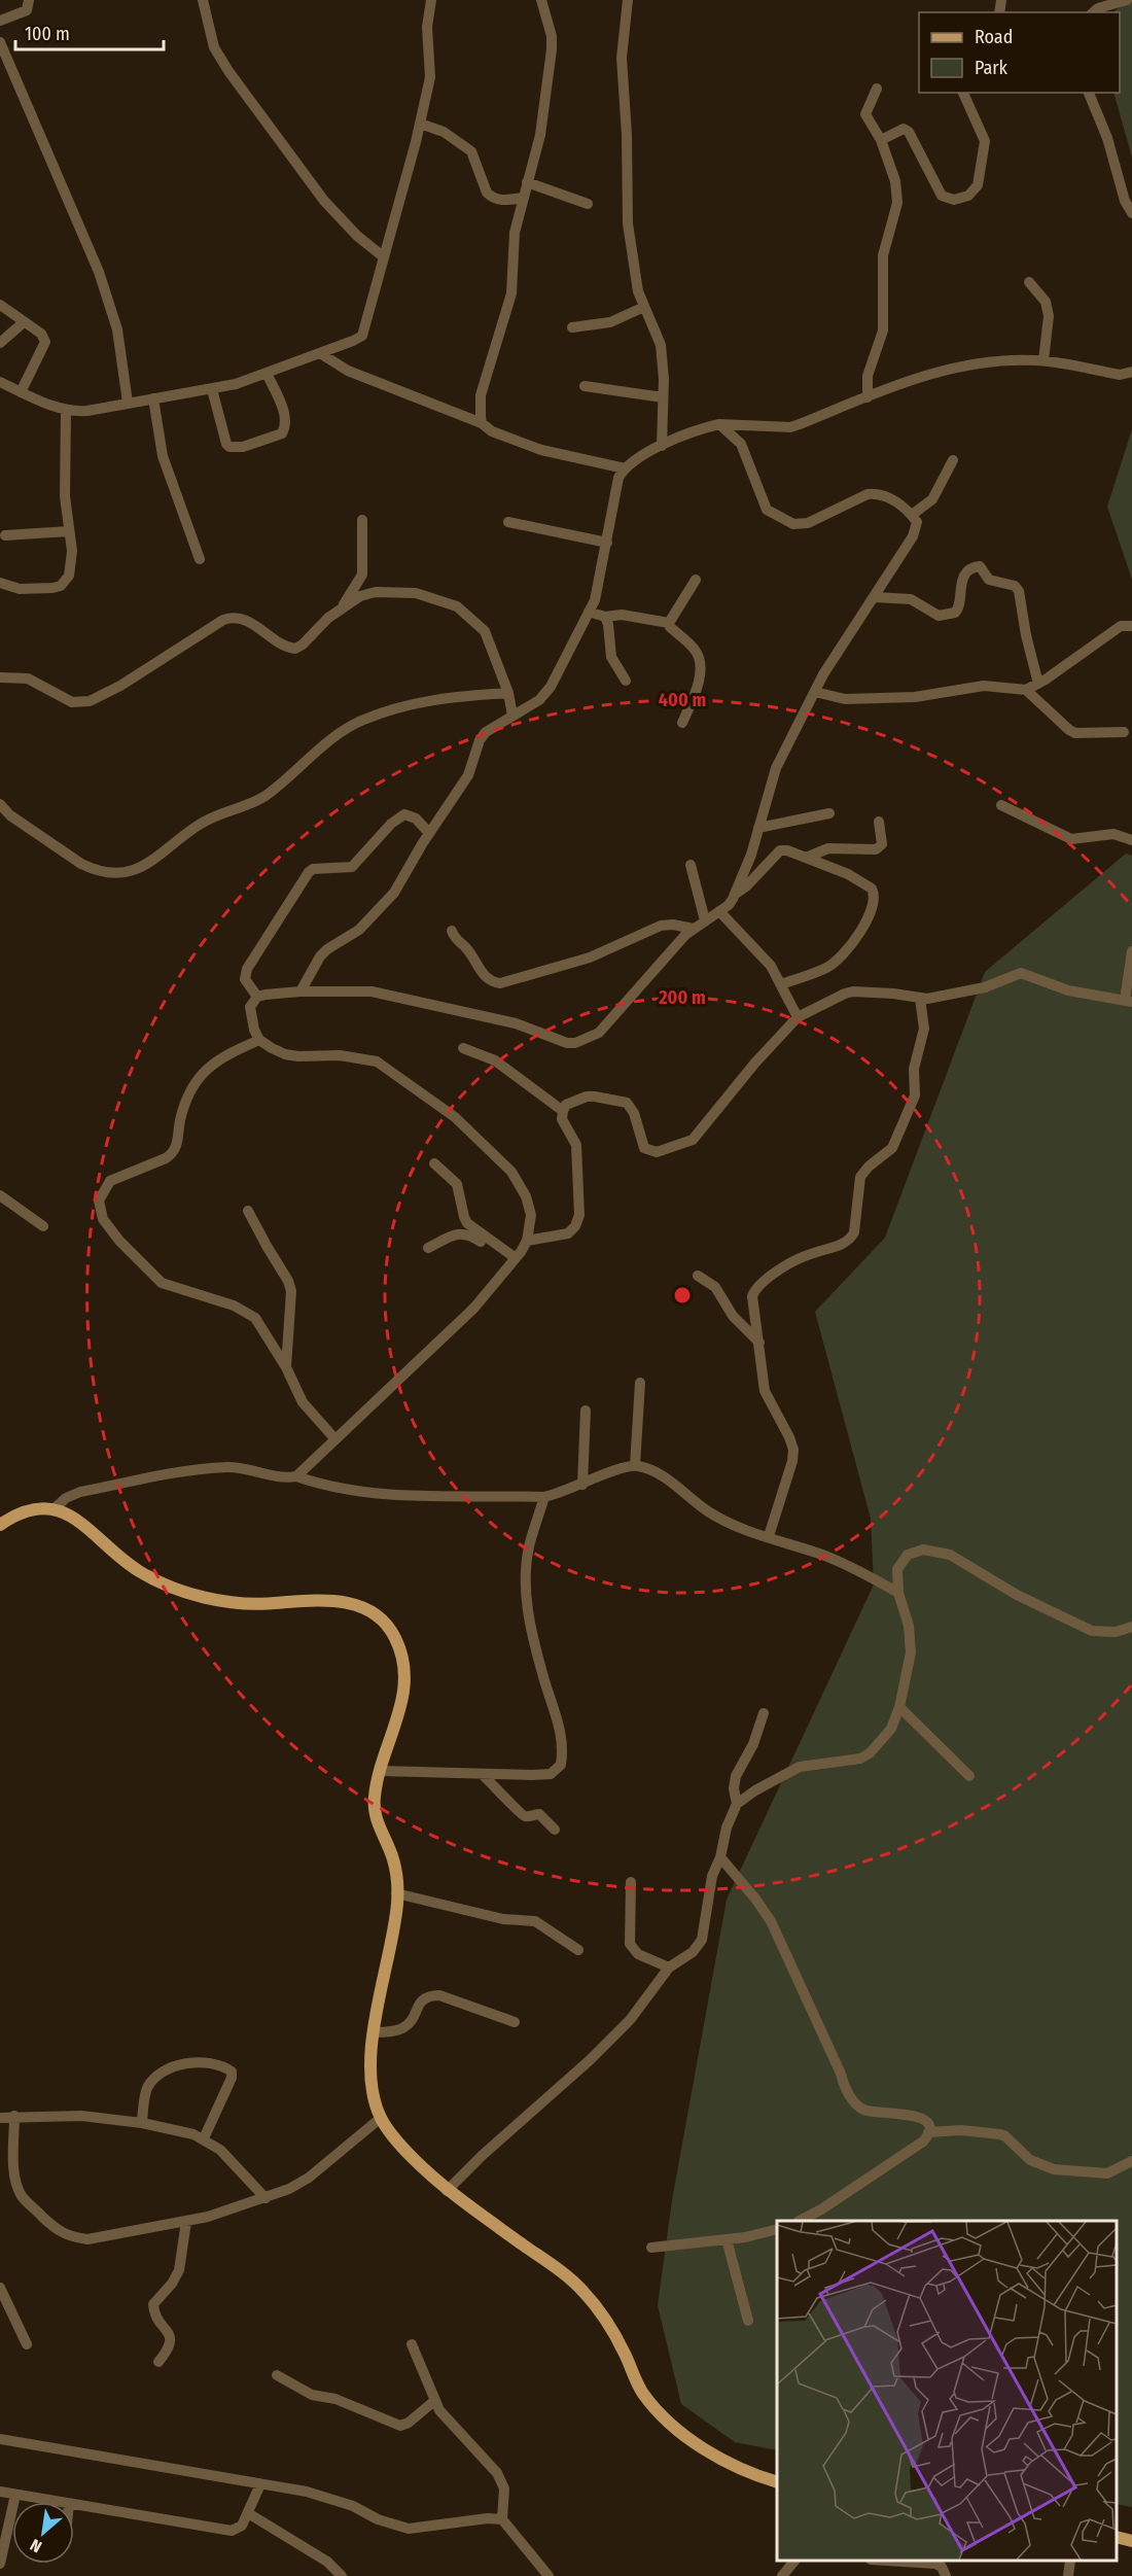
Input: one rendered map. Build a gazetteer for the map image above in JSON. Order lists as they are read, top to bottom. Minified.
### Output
{"legend":["Road","Park"],"scale_bar":"100 m","north":"bottom left","rings":["400 m","200 m"]}
